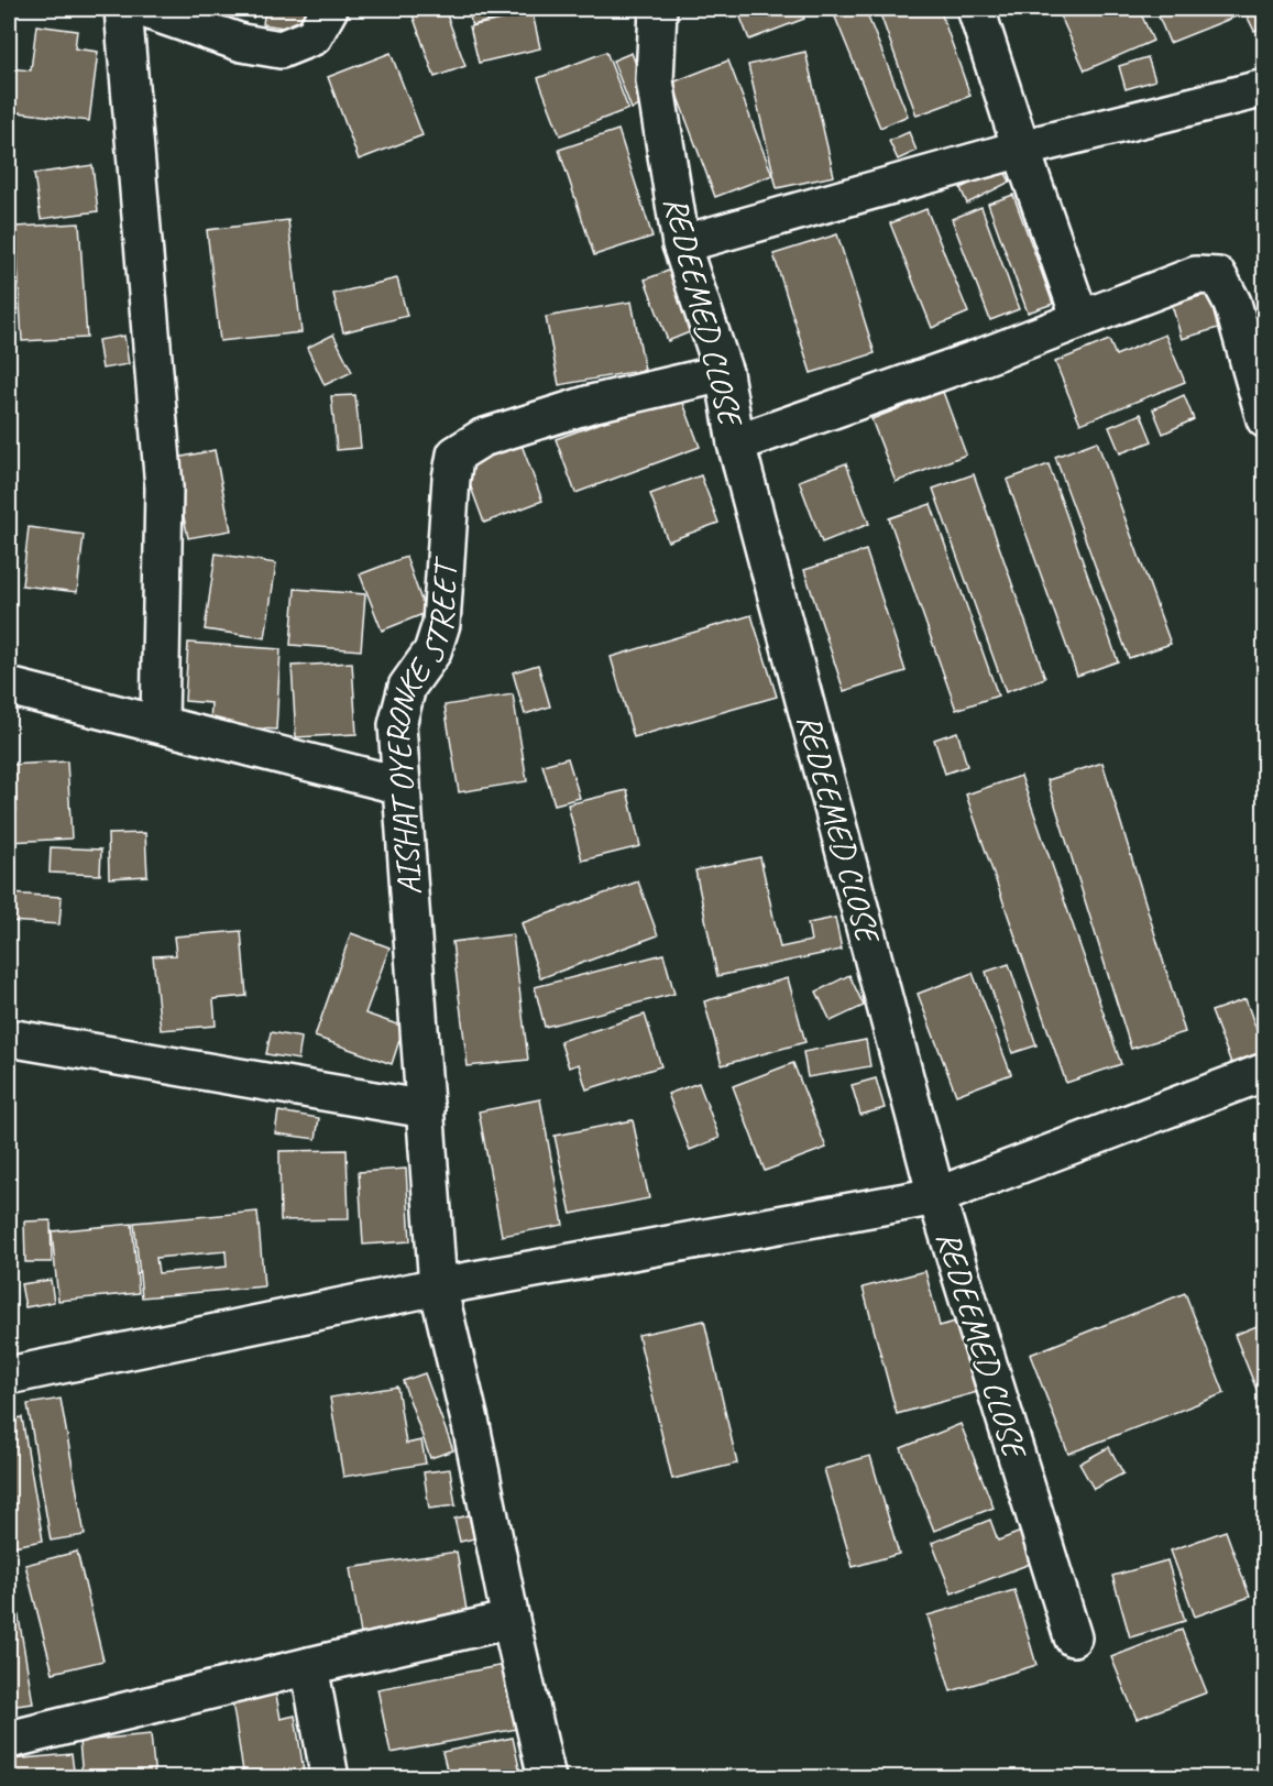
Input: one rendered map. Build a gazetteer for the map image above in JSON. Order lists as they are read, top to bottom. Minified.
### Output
{"streets":{"street":["REDEEMED CLOSE","AISHAT OYERONKE STREET"]},"crossings":[["REDEEMED CLOSE","AISHAT OYERONKE STREET"]]}
